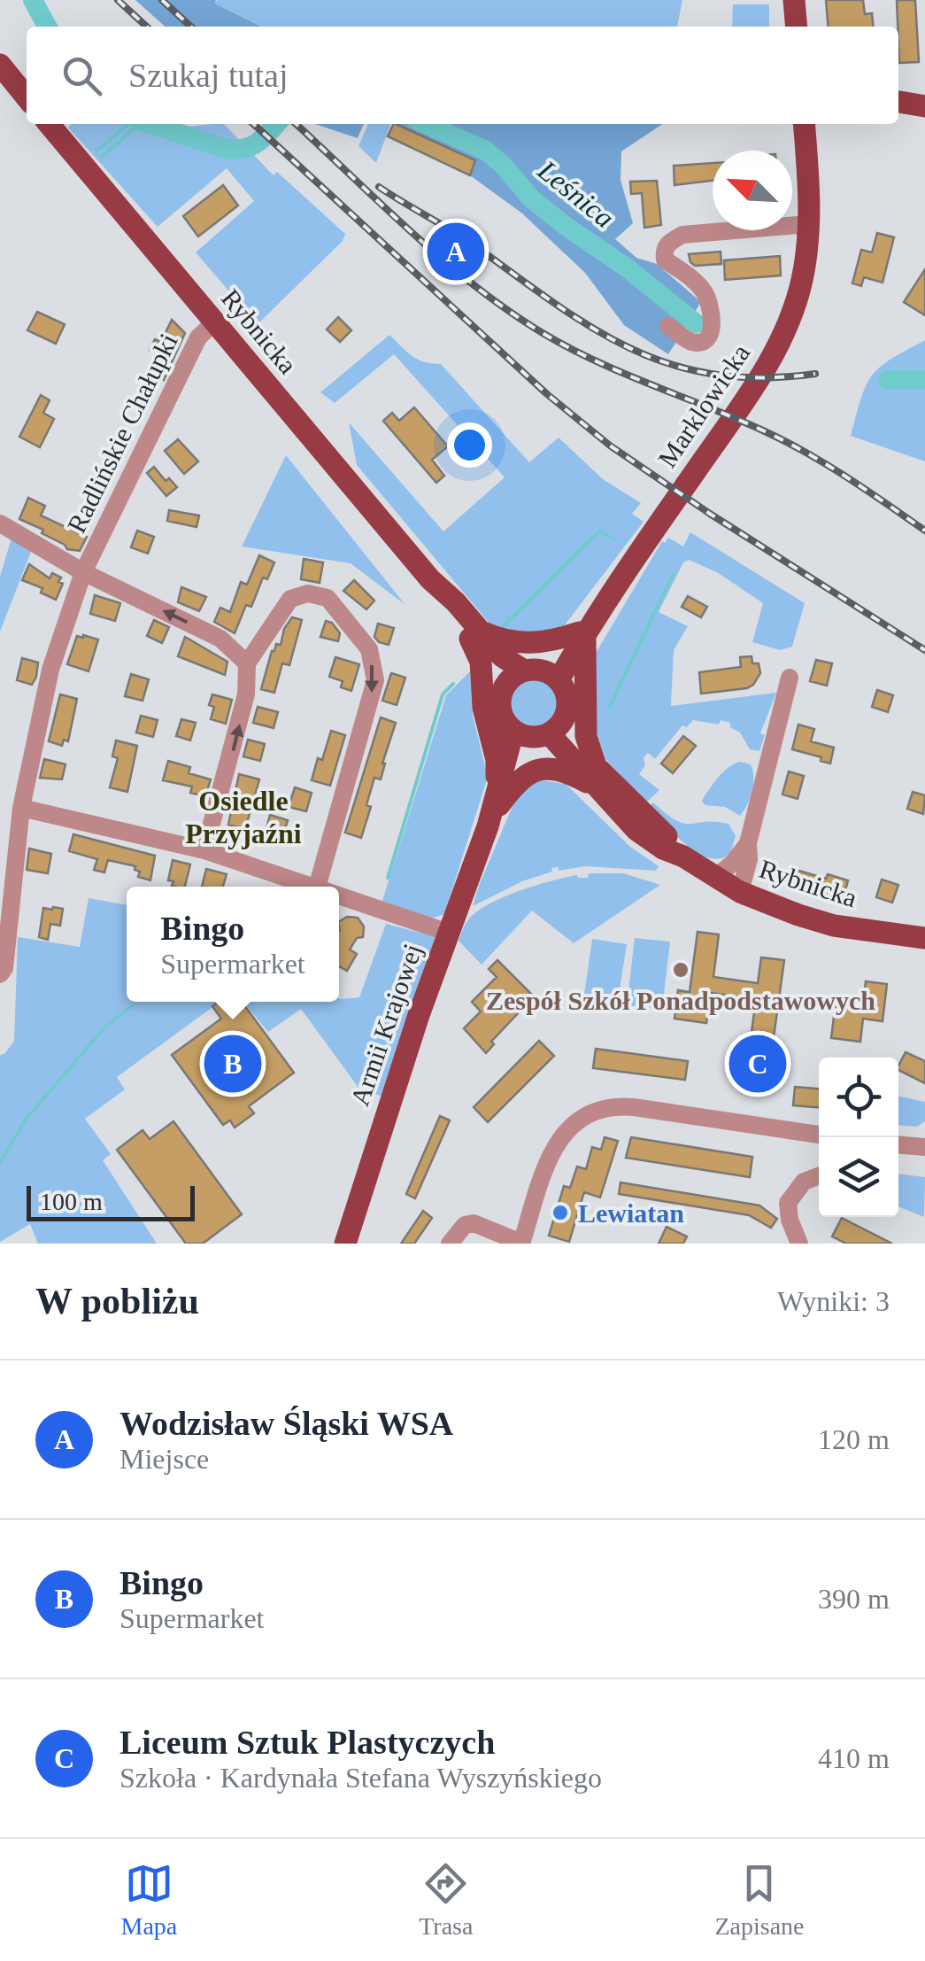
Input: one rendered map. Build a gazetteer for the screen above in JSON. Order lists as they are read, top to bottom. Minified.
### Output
{"streets":{"main road":["Rybnicka","Marklowicka","Armii Krajowej"],"street":["Radlińskie Chałupki"]},"crossings":[["Rybnicka","Marklowicka"],["Rybnicka","Radlińskie Chałupki"],["Rybnicka","Armii Krajowej"],["Marklowicka","Armii Krajowej"]],"districts":["Osiedle Przyjaźni"],"water":["Leśnica"],"places":["Zespół Szkół Ponadpodstawowych","Lewiatan"],"scale_bar":"100 m","north":"top left","page":{"search":"Szukaj tutaj","pins":["A","B","C"],"popup":["Bingo","Supermarket"],"scale":"100 m","heading":["W pobliżu","Wyniki: 3"],"list":[{"mark":"A","name":"Wodzisław Śląski WSA","note":"Miejsce","value":"120 m"},{"mark":"B","name":"Bingo","note":"Supermarket","value":"390 m"},{"mark":"C","name":"Liceum Sztuk Plastyczych","note":"Szkoła · Kardynała Stefana Wyszyńskiego","value":"410 m"}],"nav":["Mapa","Trasa","Zapisane"]}}
